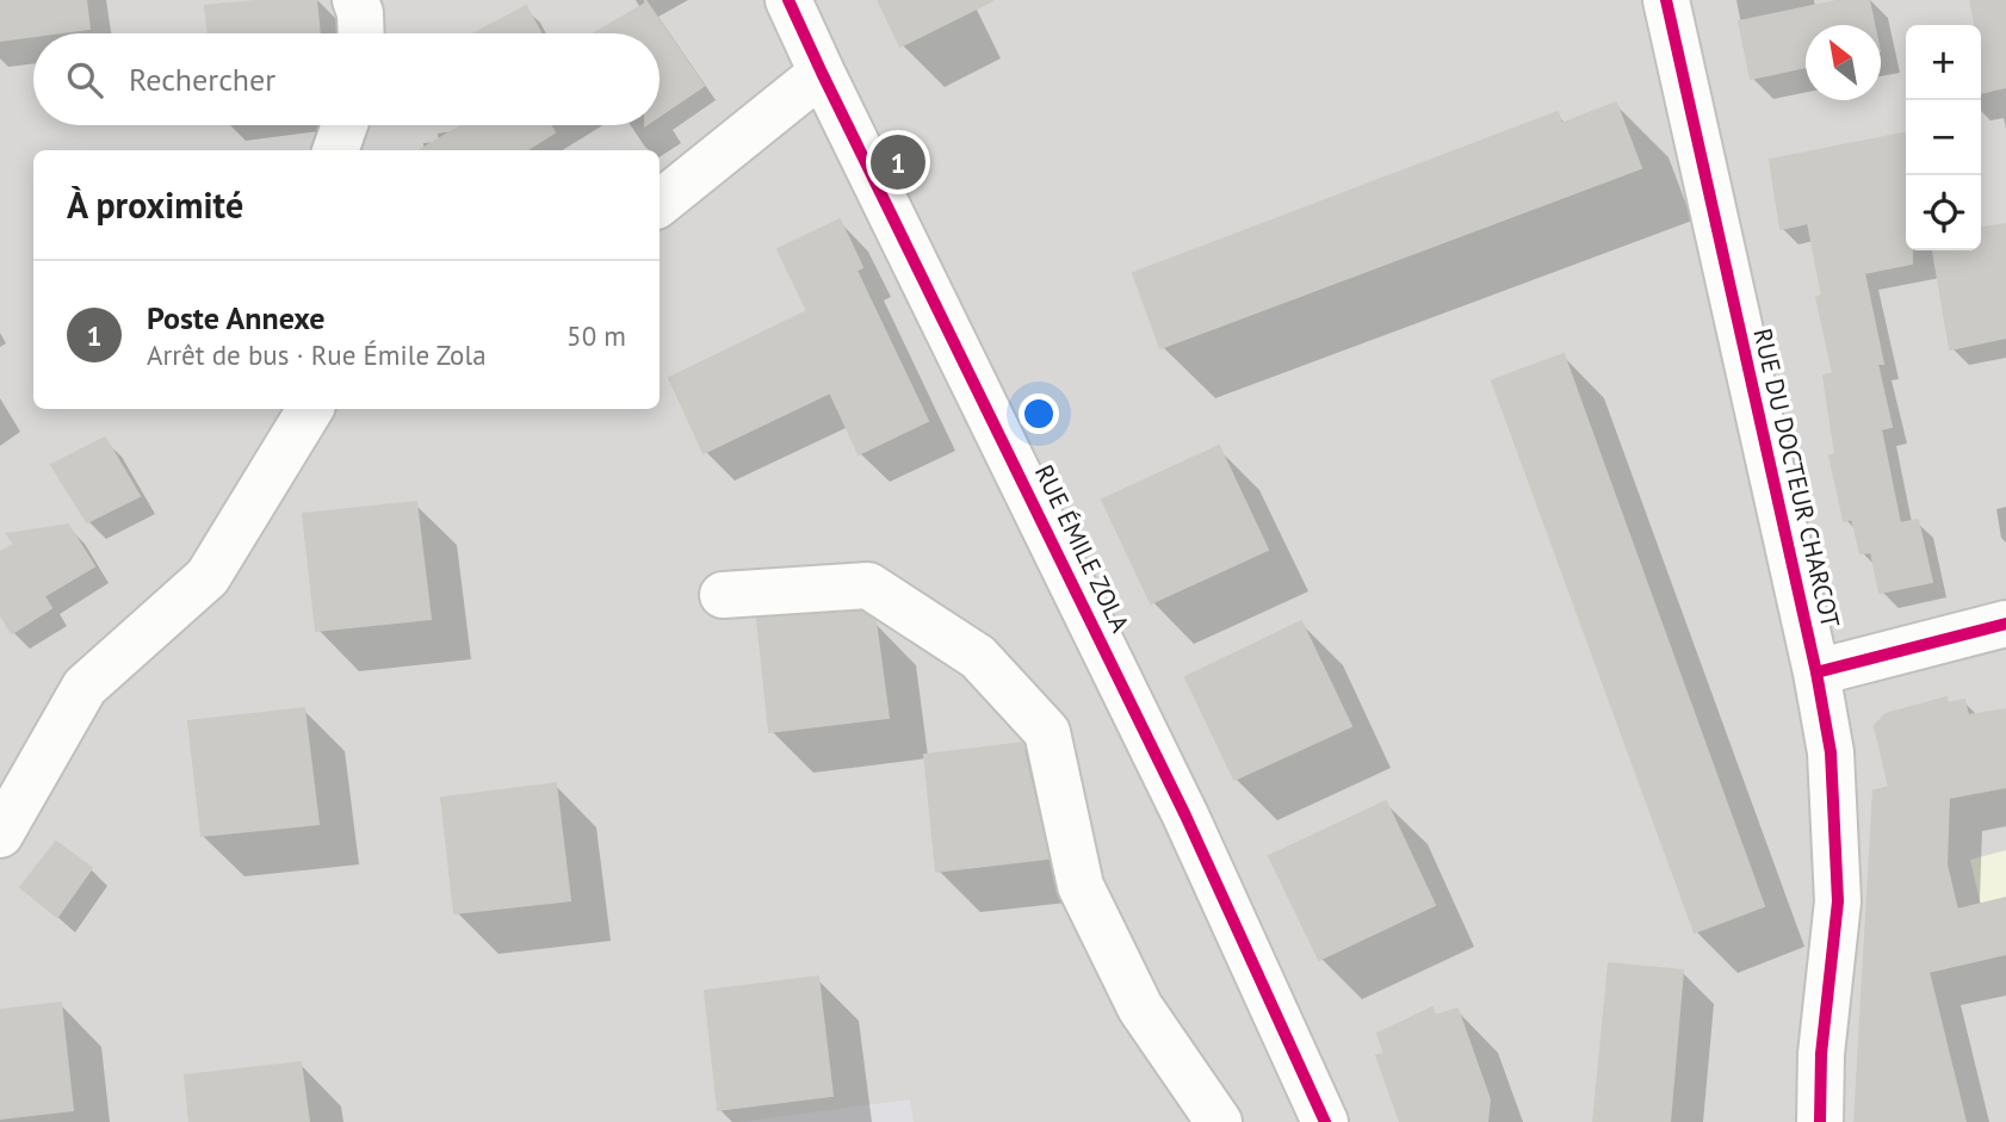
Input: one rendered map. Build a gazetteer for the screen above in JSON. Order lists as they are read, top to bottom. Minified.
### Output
{"streets":{"street":["RUE DU DOCTEUR CHARCOT","RUE ÉMILE ZOLA"]},"north":"top left","page":{"map_buttons":["+","−"],"search":"Rechercher","pins":"1","heading":"À proximité","list":[{"mark":"1","name":"Poste Annexe","note":"Arrêt de bus · Rue Émile Zola","value":"50 m"}]}}
